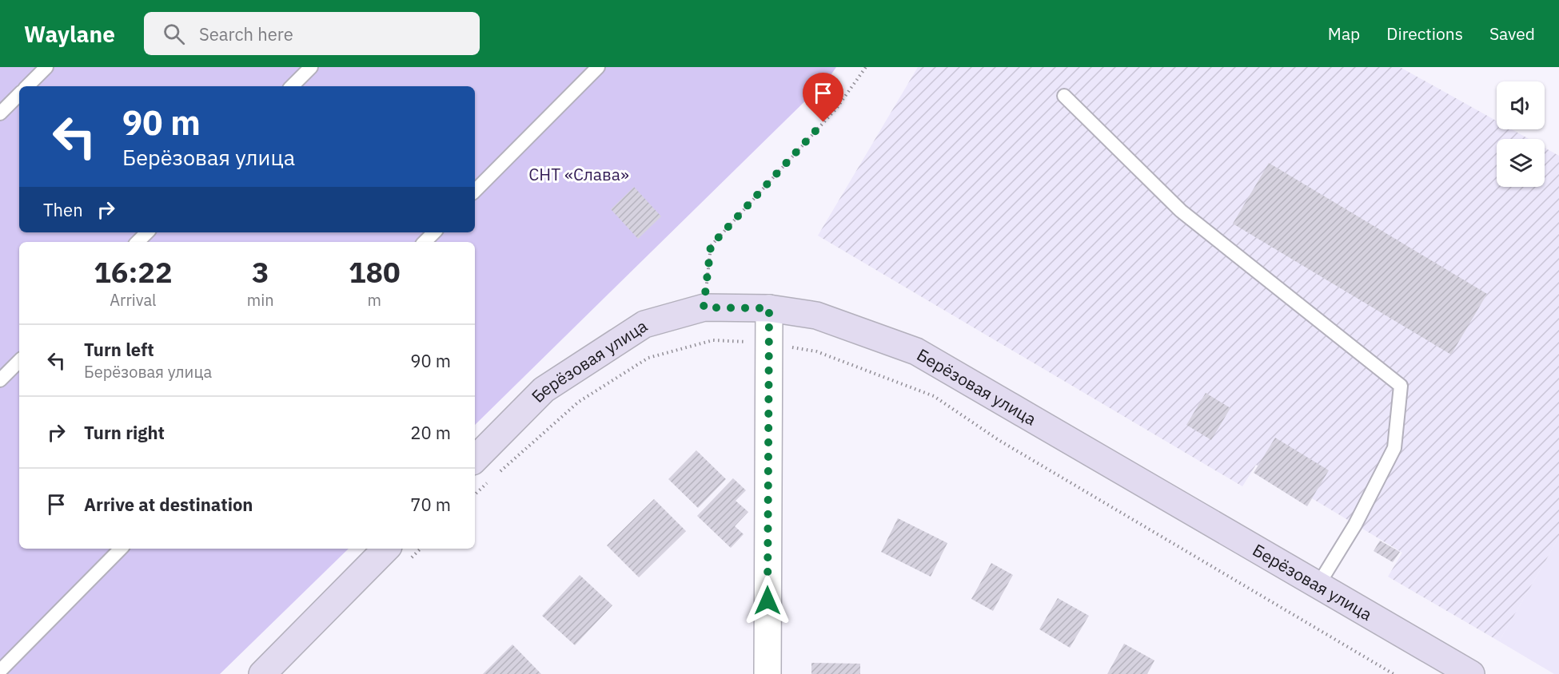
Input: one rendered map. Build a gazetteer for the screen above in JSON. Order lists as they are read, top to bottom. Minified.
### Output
{"streets":{"main road":["Берёзовая улица"]},"parks":["СНТ «Слава»"],"page":{"header":"Waylane","search":"Search here","nav":["Map","Directions","Saved"],"turn":["90 m","Берёзовая улица"],"then":"Then","eta":["16:22","Arrival","3","min","180","m"],"list":[{"name":"Turn left","note":"Берёзовая улица","value":"90 m"},{"name":"Turn right","value":"20 m"},{"name":"Arrive at destination","value":"70 m"}]}}
